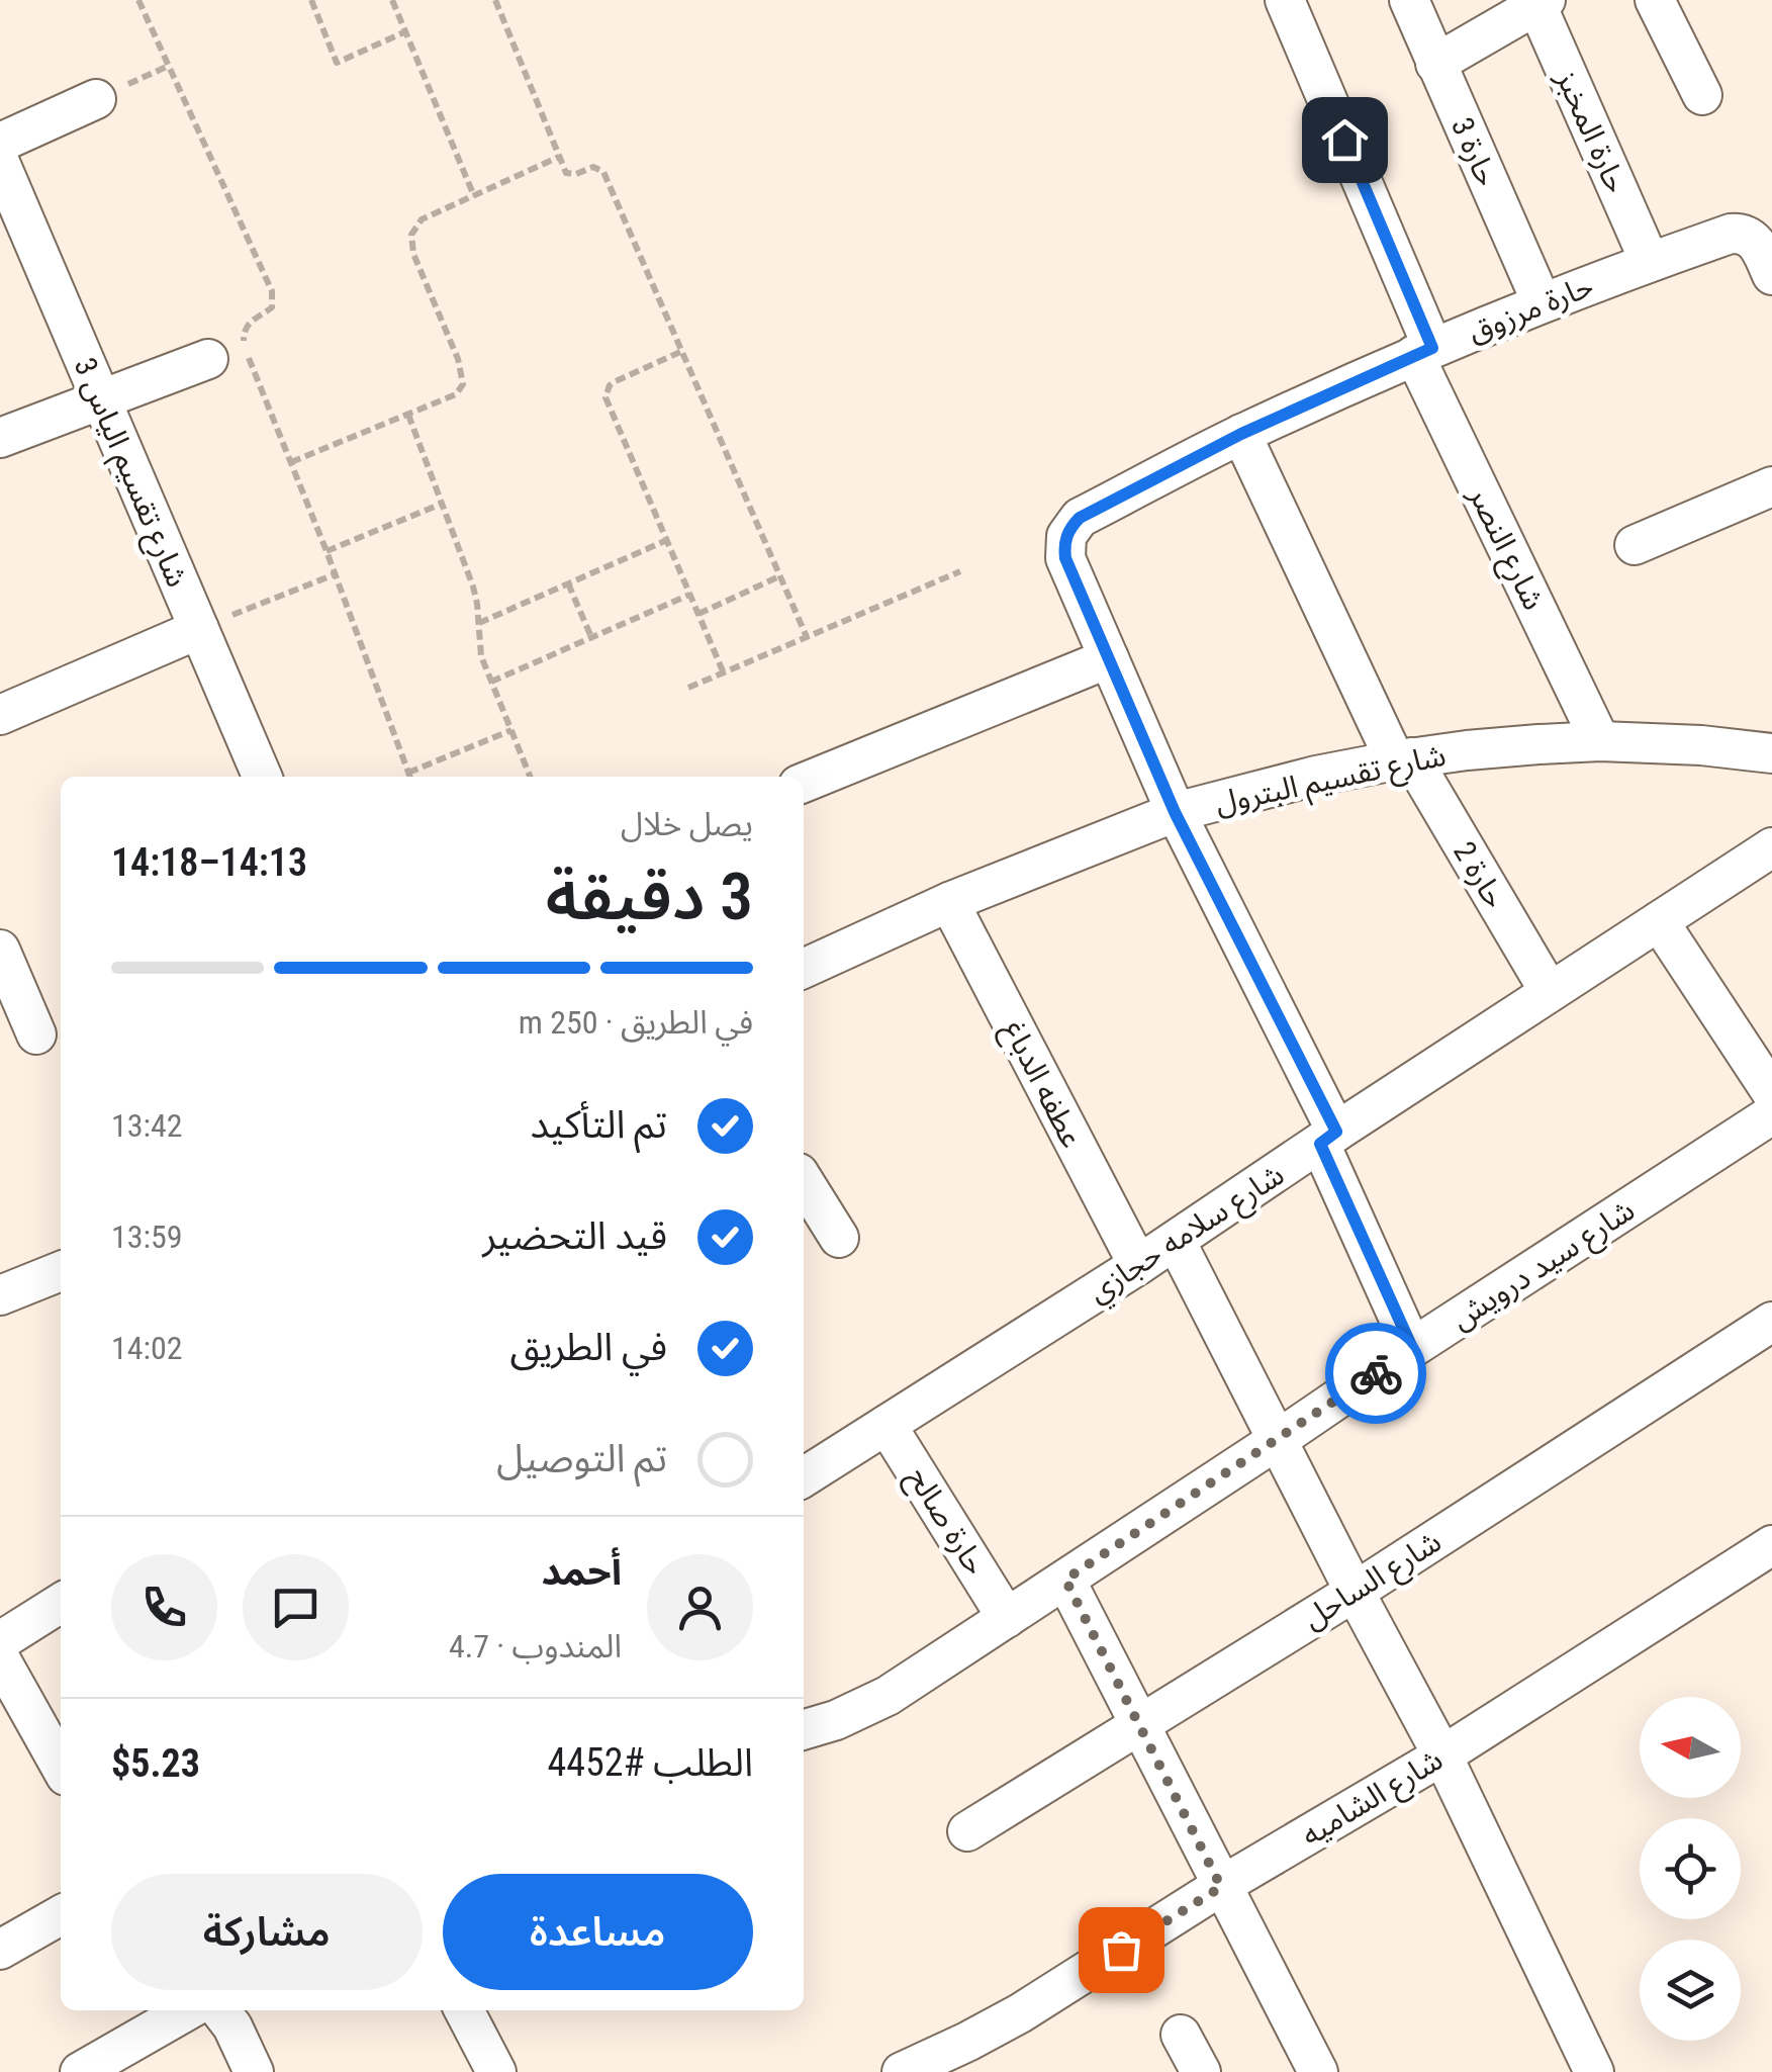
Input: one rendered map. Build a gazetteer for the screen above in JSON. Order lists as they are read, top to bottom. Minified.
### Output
{"streets":{"street":["حارة المخبز","حارة 3","حارة مرزوق","شارع تقسيم الياس 3","شارع النصر","شارع تقسيم البترول","حارة 2","عطفه الدباغ","شارع سلامه حجازي","شارع سيد درويش","حارة صالح","شارع الساحل","شارع الشاميه"]},"crossings":[["حارة المخبز","حارة مرزوق"],["حارة 3","حارة مرزوق"],["حارة مرزوق","شارع النصر"],["حارة مرزوق","حارة 2"],["شارع النصر","شارع تقسيم البترول"],["شارع تقسيم البترول","حارة 2"],["شارع تقسيم البترول","عطفه الدباغ"],["حارة 2","شارع سلامه حجازي"],["عطفه الدباغ","شارع سلامه حجازي"],["شارع سلامه حجازي","حارة صالح"],["شارع سيد درويش","حارة صالح"]],"north":"left","page":{"heading":["3 دقيقة","يصل خلال","14:13–14:18"],"panel":["أحمد","المندوب · 4.7","الطلب #4452","$5.23"],"bar":"في الطريق · 250 m","list":[["تم التأكيد","13:42"],["قيد التحضير","13:59"],["في الطريق","14:02"],"تم التوصيل"],"buttons":["مساعدة","مشاركة"]}}
